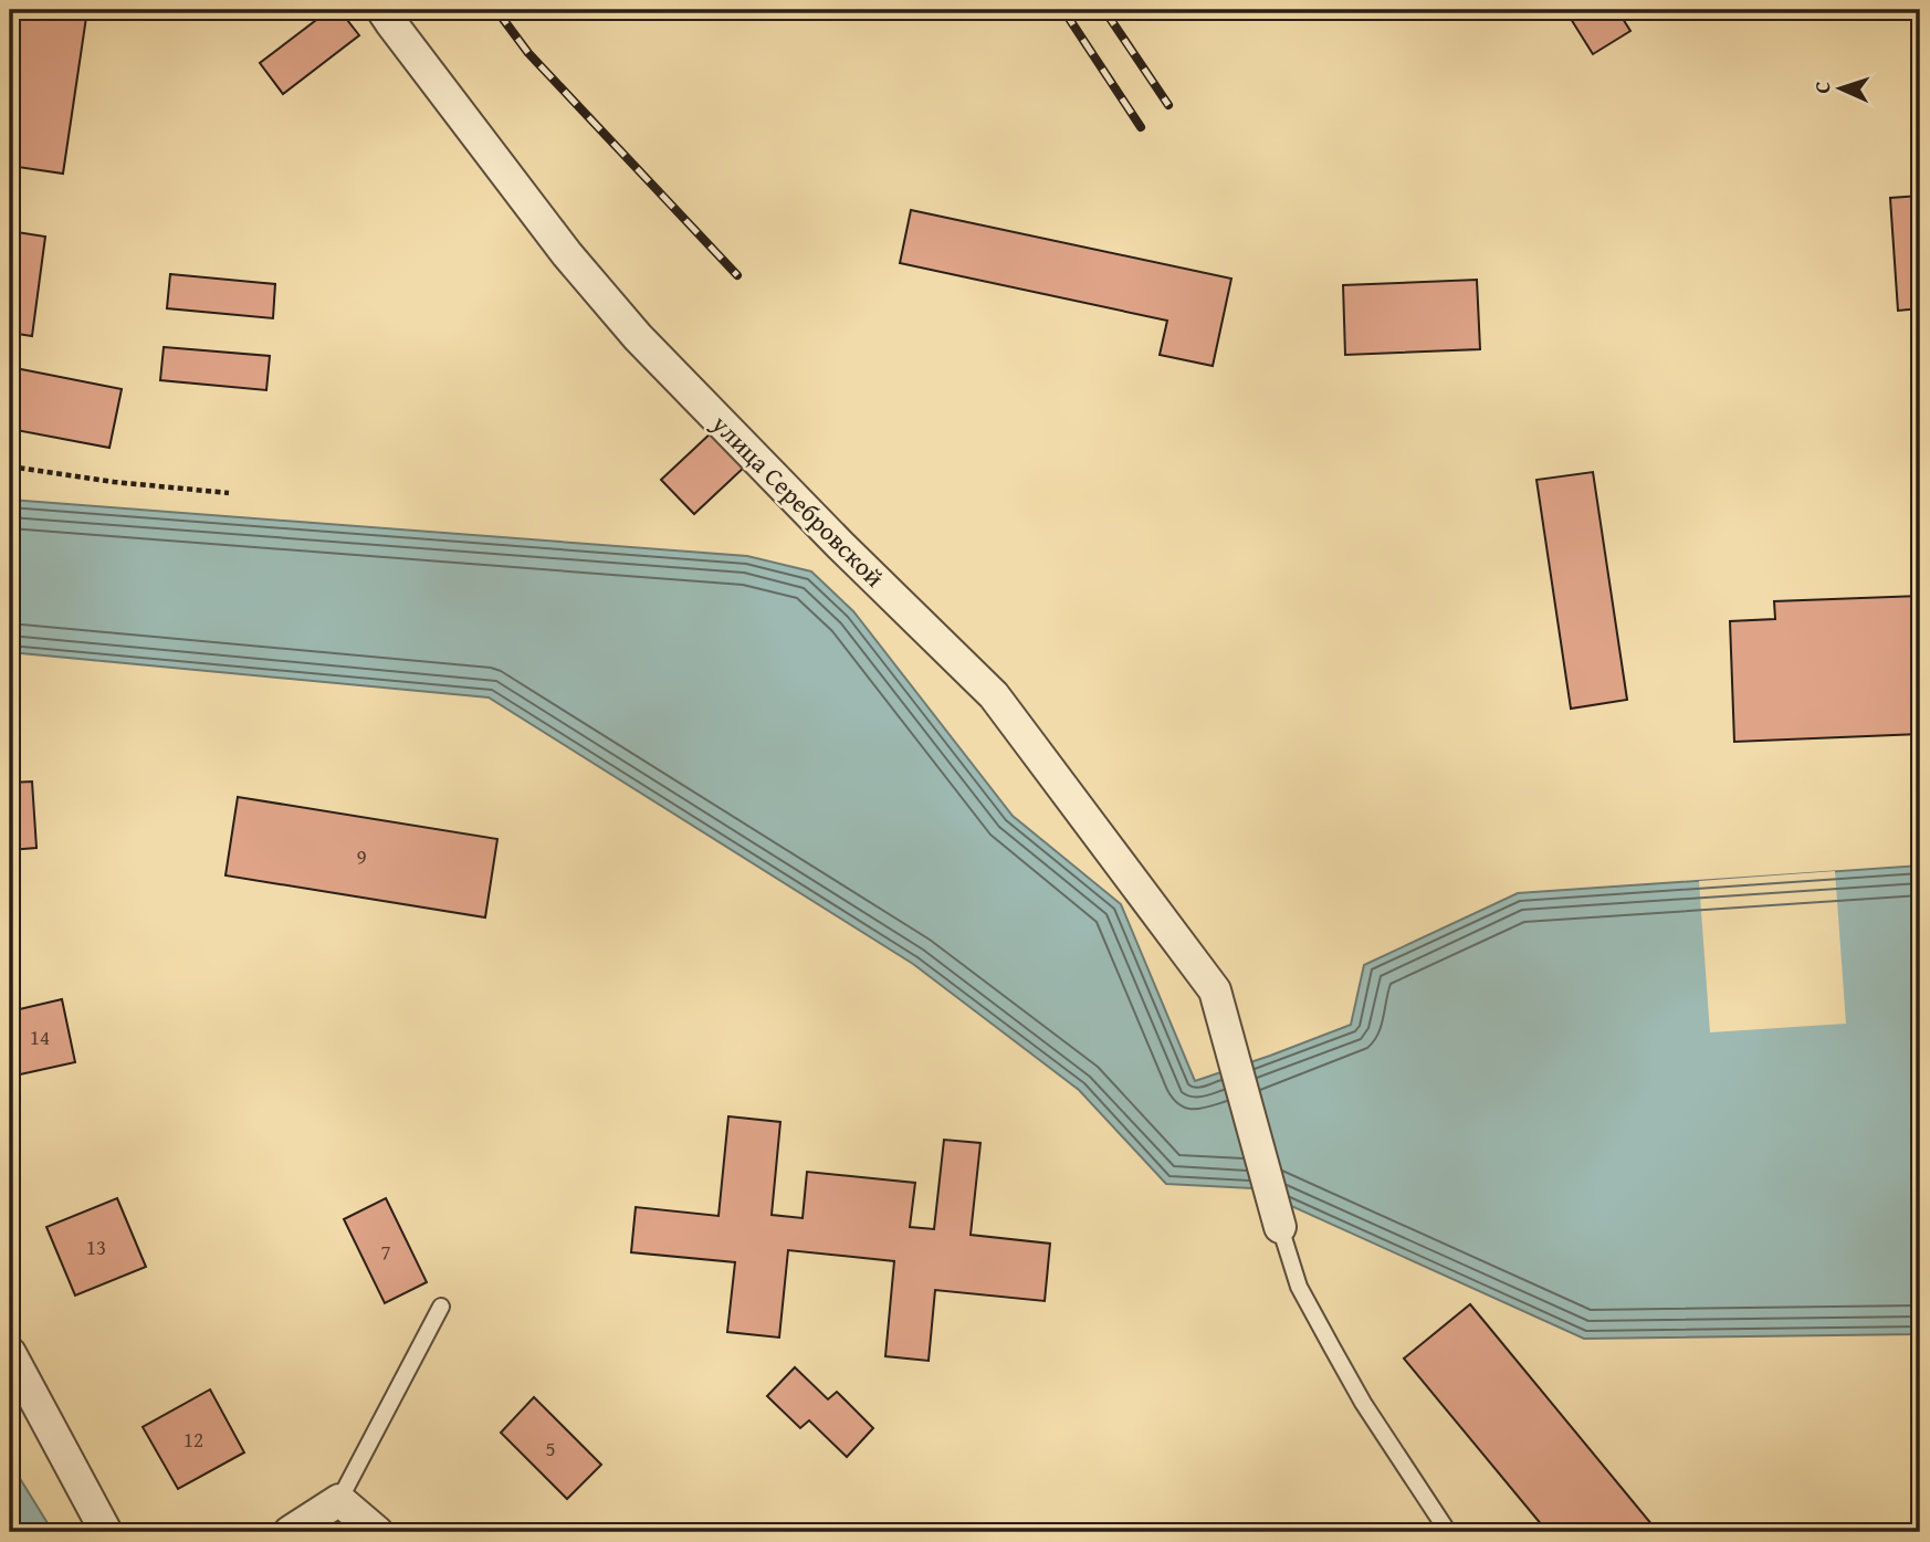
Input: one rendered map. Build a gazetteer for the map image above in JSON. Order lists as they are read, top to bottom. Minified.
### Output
{"streets":{"street":["улица Серебровской"]},"house_numbers":["9","14","13","7","12","5"],"north":"left"}
